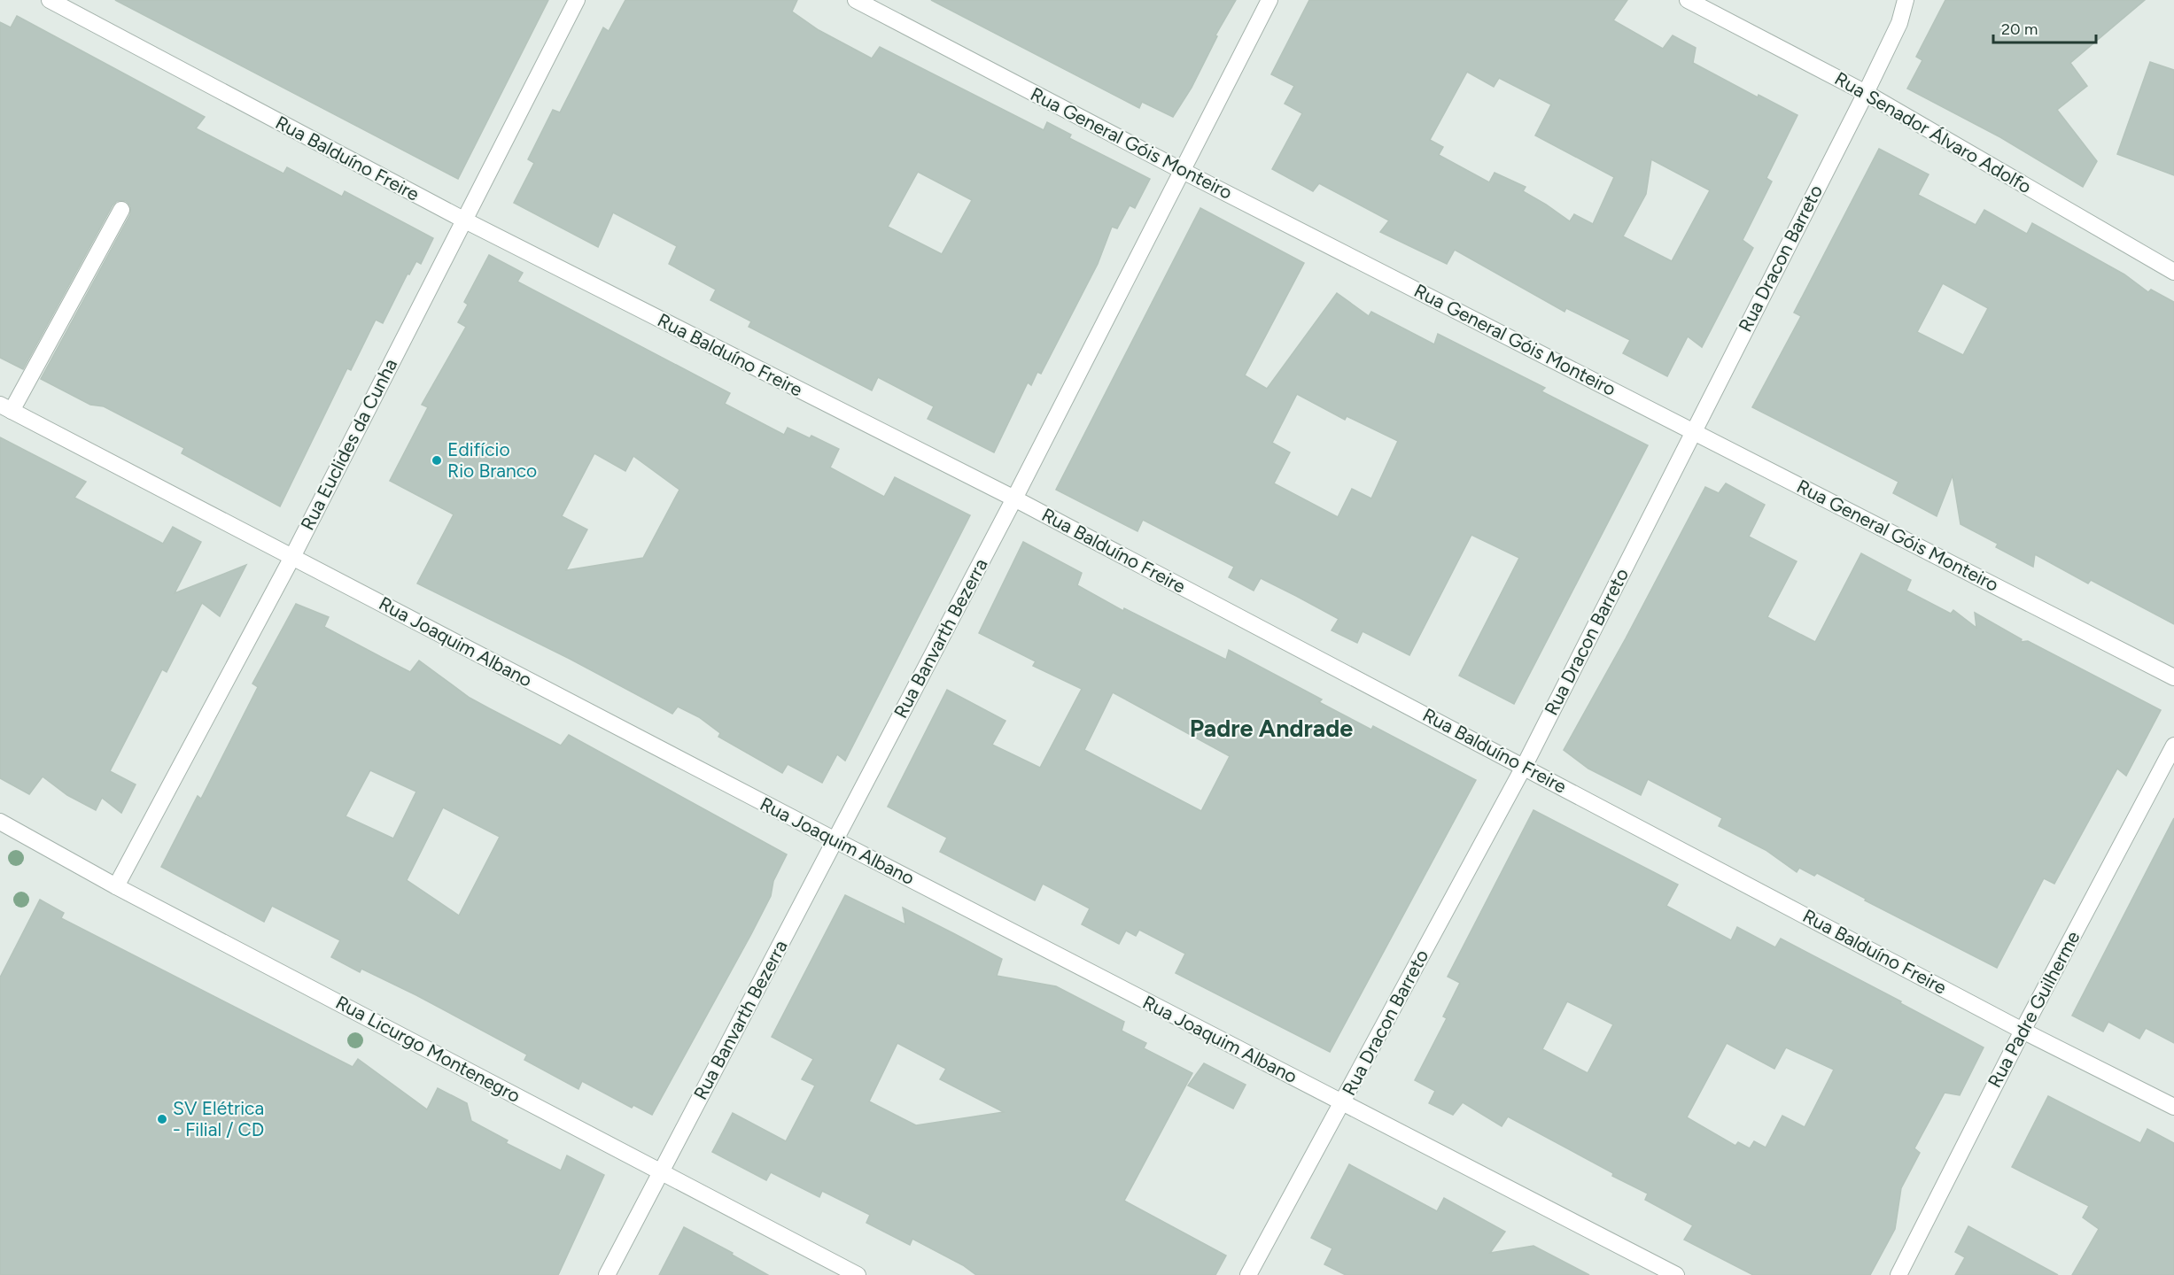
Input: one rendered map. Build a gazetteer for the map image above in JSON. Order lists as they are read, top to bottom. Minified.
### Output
{"streets":{"street":["Rua Senador Álvaro Adolfo","Rua General Góis Monteiro","Rua Balduíno Freire","Rua Dracon Barreto","Rua Euclides da Cunha","Rua Banvarth Bezerra","Rua Joaquim Albano","Rua Padre Guilherme","Rua Licurgo Montenegro"]},"crossings":[["Rua Senador Álvaro Adolfo","Rua Dracon Barreto"],["Rua General Góis Monteiro","Rua Dracon Barreto"],["Rua General Góis Monteiro","Rua Banvarth Bezerra"],["Rua Balduíno Freire","Rua Dracon Barreto"],["Rua Balduíno Freire","Rua Euclides da Cunha"],["Rua Balduíno Freire","Rua Banvarth Bezerra"],["Rua Balduíno Freire","Rua Padre Guilherme"],["Rua Dracon Barreto","Rua Joaquim Albano"],["Rua Euclides da Cunha","Rua Joaquim Albano"],["Rua Euclides da Cunha","Rua Licurgo Montenegro"],["Rua Banvarth Bezerra","Rua Joaquim Albano"],["Rua Banvarth Bezerra","Rua Licurgo Montenegro"]],"districts":["Padre Andrade"],"places":["Edifício Rio Branco","SV Elétrica - Filial / CD"],"scale_bar":"20 m"}
